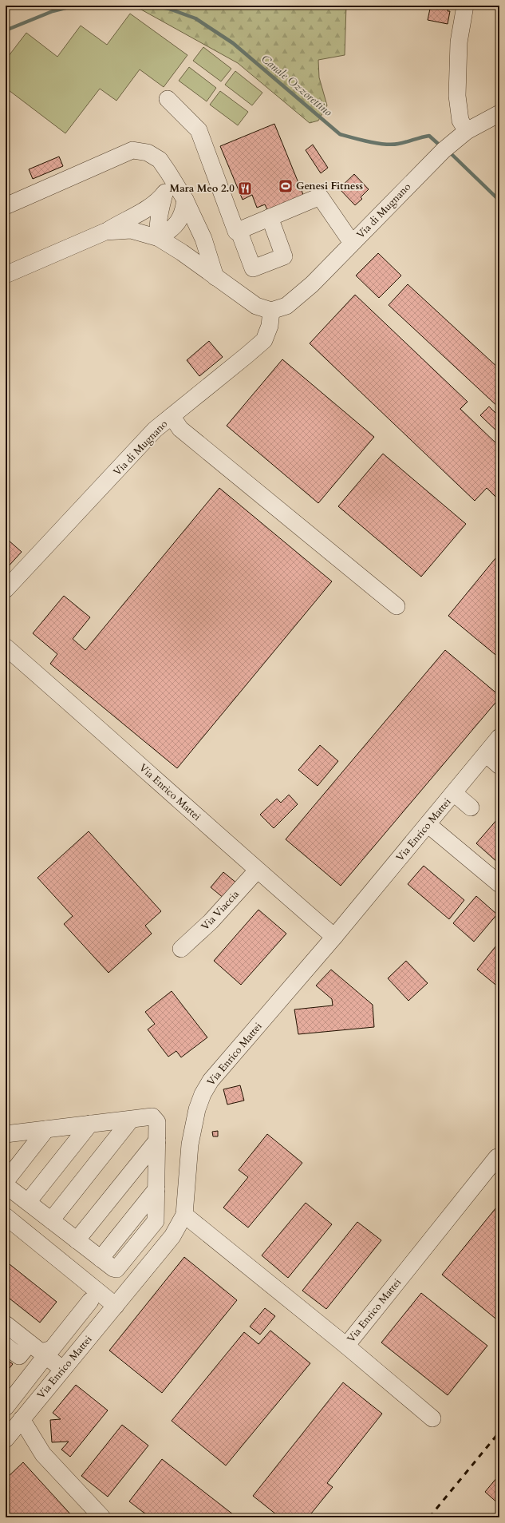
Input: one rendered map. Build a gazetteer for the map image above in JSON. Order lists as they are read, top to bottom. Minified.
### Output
{"streets":{"street":["Via di Mugnano","Via Enrico Mattei","Via Viaccia"]},"crossings":[["Via Enrico Mattei","Via Viaccia"]],"water":["Canale Ozzorettino"],"places":{"sports":["Genesi Fitness"],"restaurant":["Mara Meo 2.0"]}}
